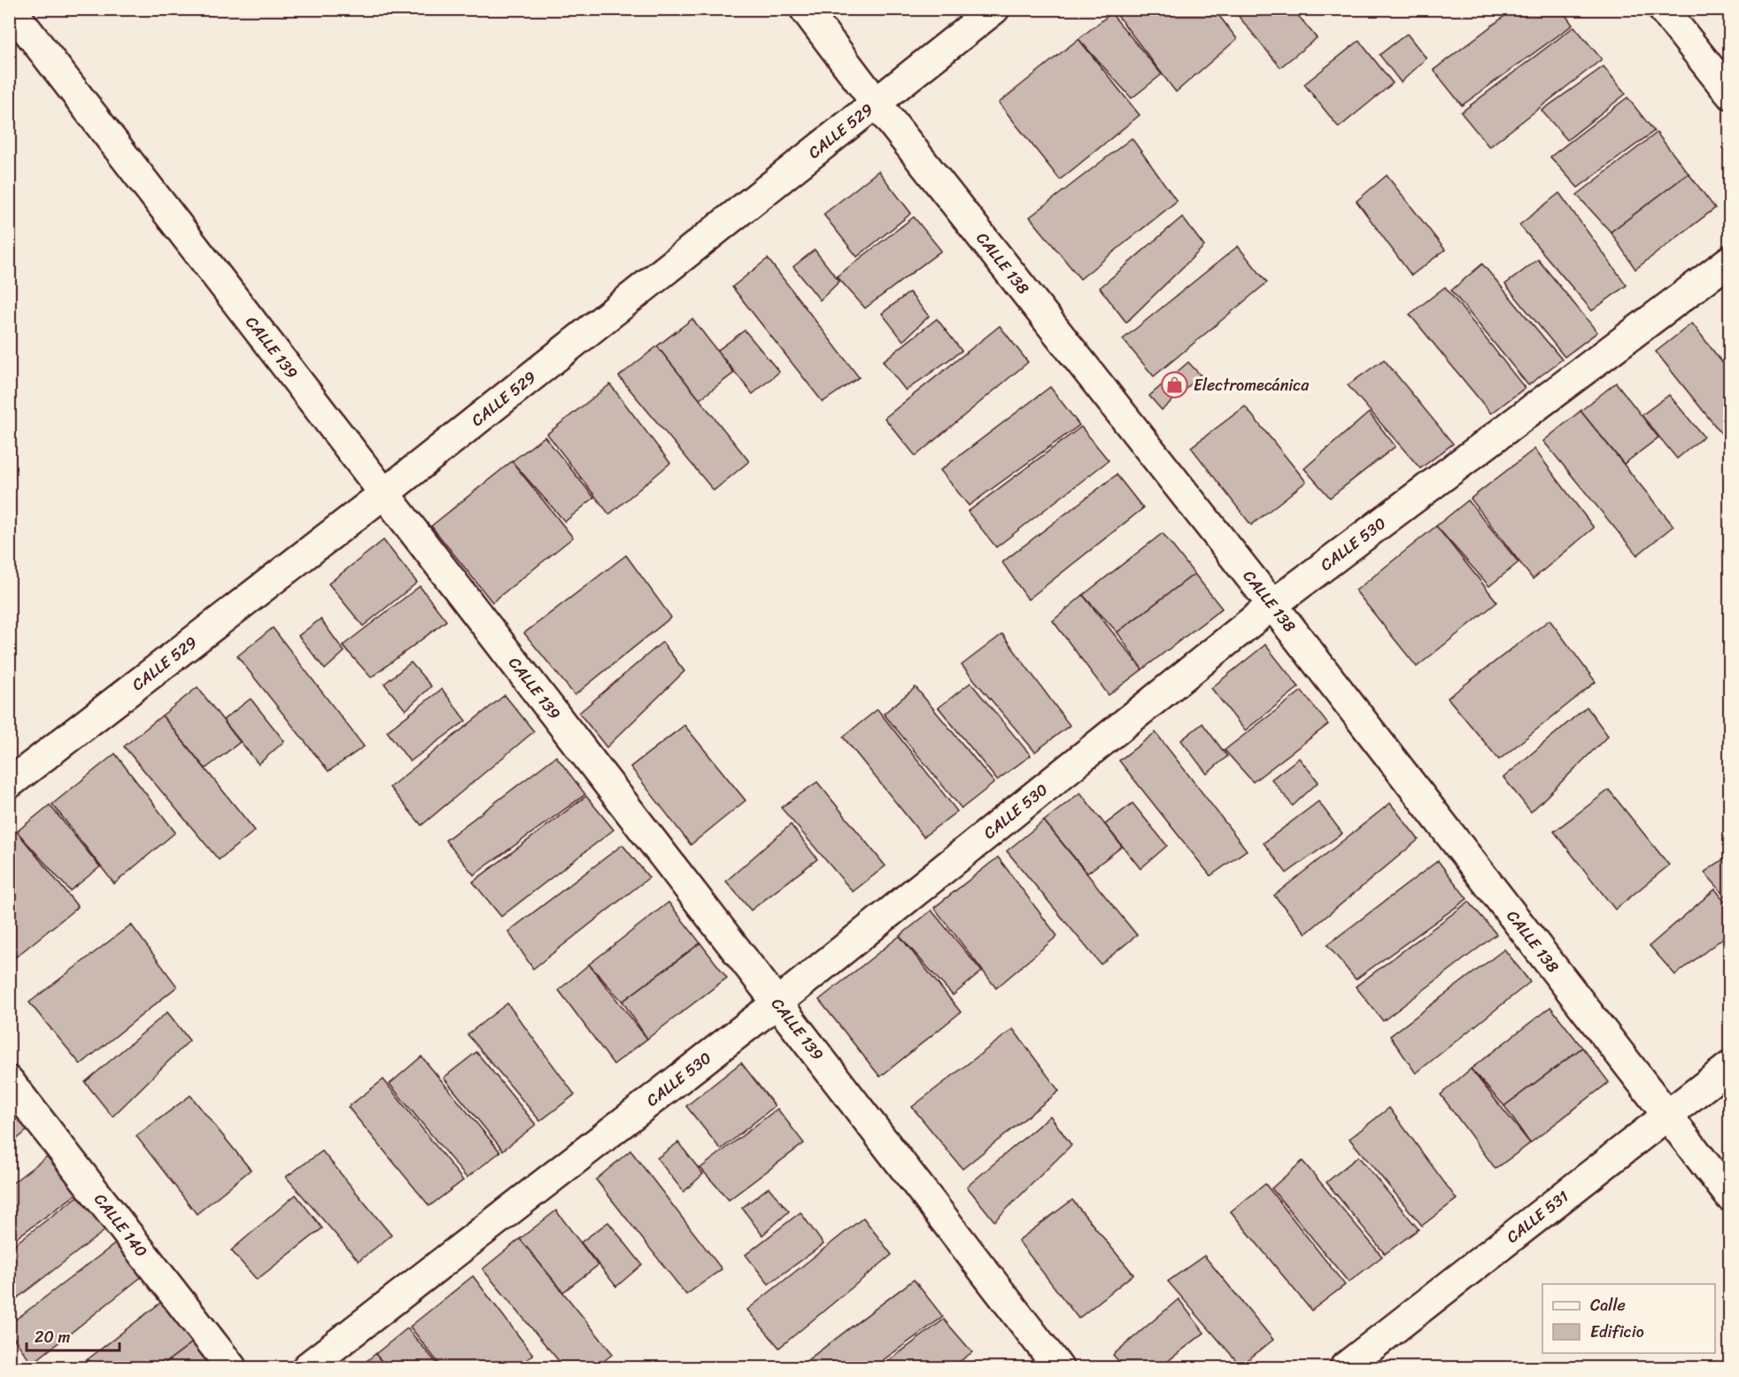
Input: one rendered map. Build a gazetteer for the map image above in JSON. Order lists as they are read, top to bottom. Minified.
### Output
{"streets":{"street":["CALLE 529","CALLE 138","CALLE 139","CALLE 530","CALLE 531","CALLE 140"]},"crossings":[["CALLE 529","CALLE 138"],["CALLE 529","CALLE 139"],["CALLE 138","CALLE 530"],["CALLE 138","CALLE 531"],["CALLE 139","CALLE 530"]],"places":{"shop":["Electromecánica"]},"legend":["Calle","Edificio"],"scale_bar":"20 m"}
